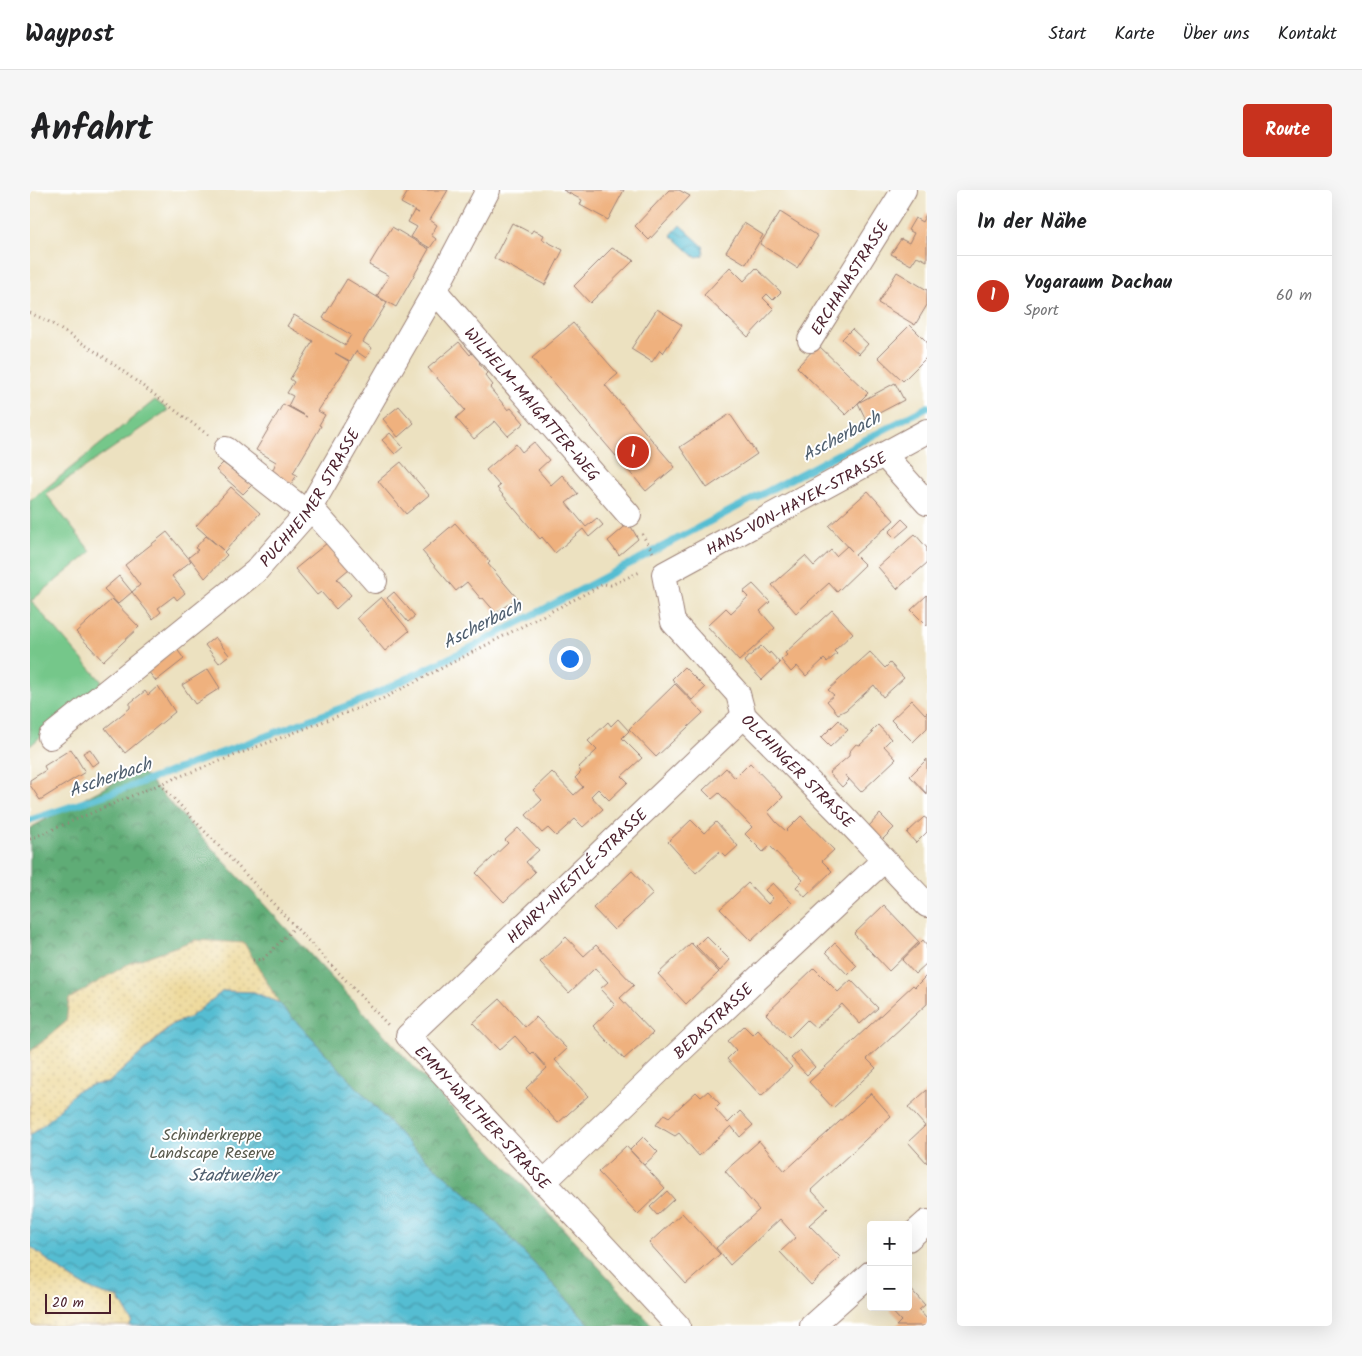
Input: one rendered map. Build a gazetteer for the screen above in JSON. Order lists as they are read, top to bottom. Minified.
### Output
{"streets":{"street":["ERCHANASTRASSE","WILHELM-MAIGATTER-WEG","PUCHHEIMER STRASSE","HANS-VON-HAYEK-STRASSE","OLCHINGER STRASSE","HENRY-NIESTLÉ-STRASSE","BEDASTRASSE","EMMY-WALTHER-STRASSE"]},"crossings":[["WILHELM-MAIGATTER-WEG","PUCHHEIMER STRASSE"],["HANS-VON-HAYEK-STRASSE","OLCHINGER STRASSE"],["OLCHINGER STRASSE","HENRY-NIESTLÉ-STRASSE"],["OLCHINGER STRASSE","BEDASTRASSE"],["HENRY-NIESTLÉ-STRASSE","EMMY-WALTHER-STRASSE"],["BEDASTRASSE","EMMY-WALTHER-STRASSE"]],"water":["Ascherbach","Stadtweiher"],"parks":["Schinderkreppe Landscape Reserve"],"scale_bar":"20 m","page":{"header":"Waypost","nav":["Start","Karte","Über uns","Kontakt"],"title":"Anfahrt","buttons":"Route","heading":"In der Nähe","list":[{"mark":"1","name":"Yogaraum Dachau","note":"Sport","value":"60 m"}],"pins":"1","map_buttons":["+","−"],"scale":"20 m"}}
